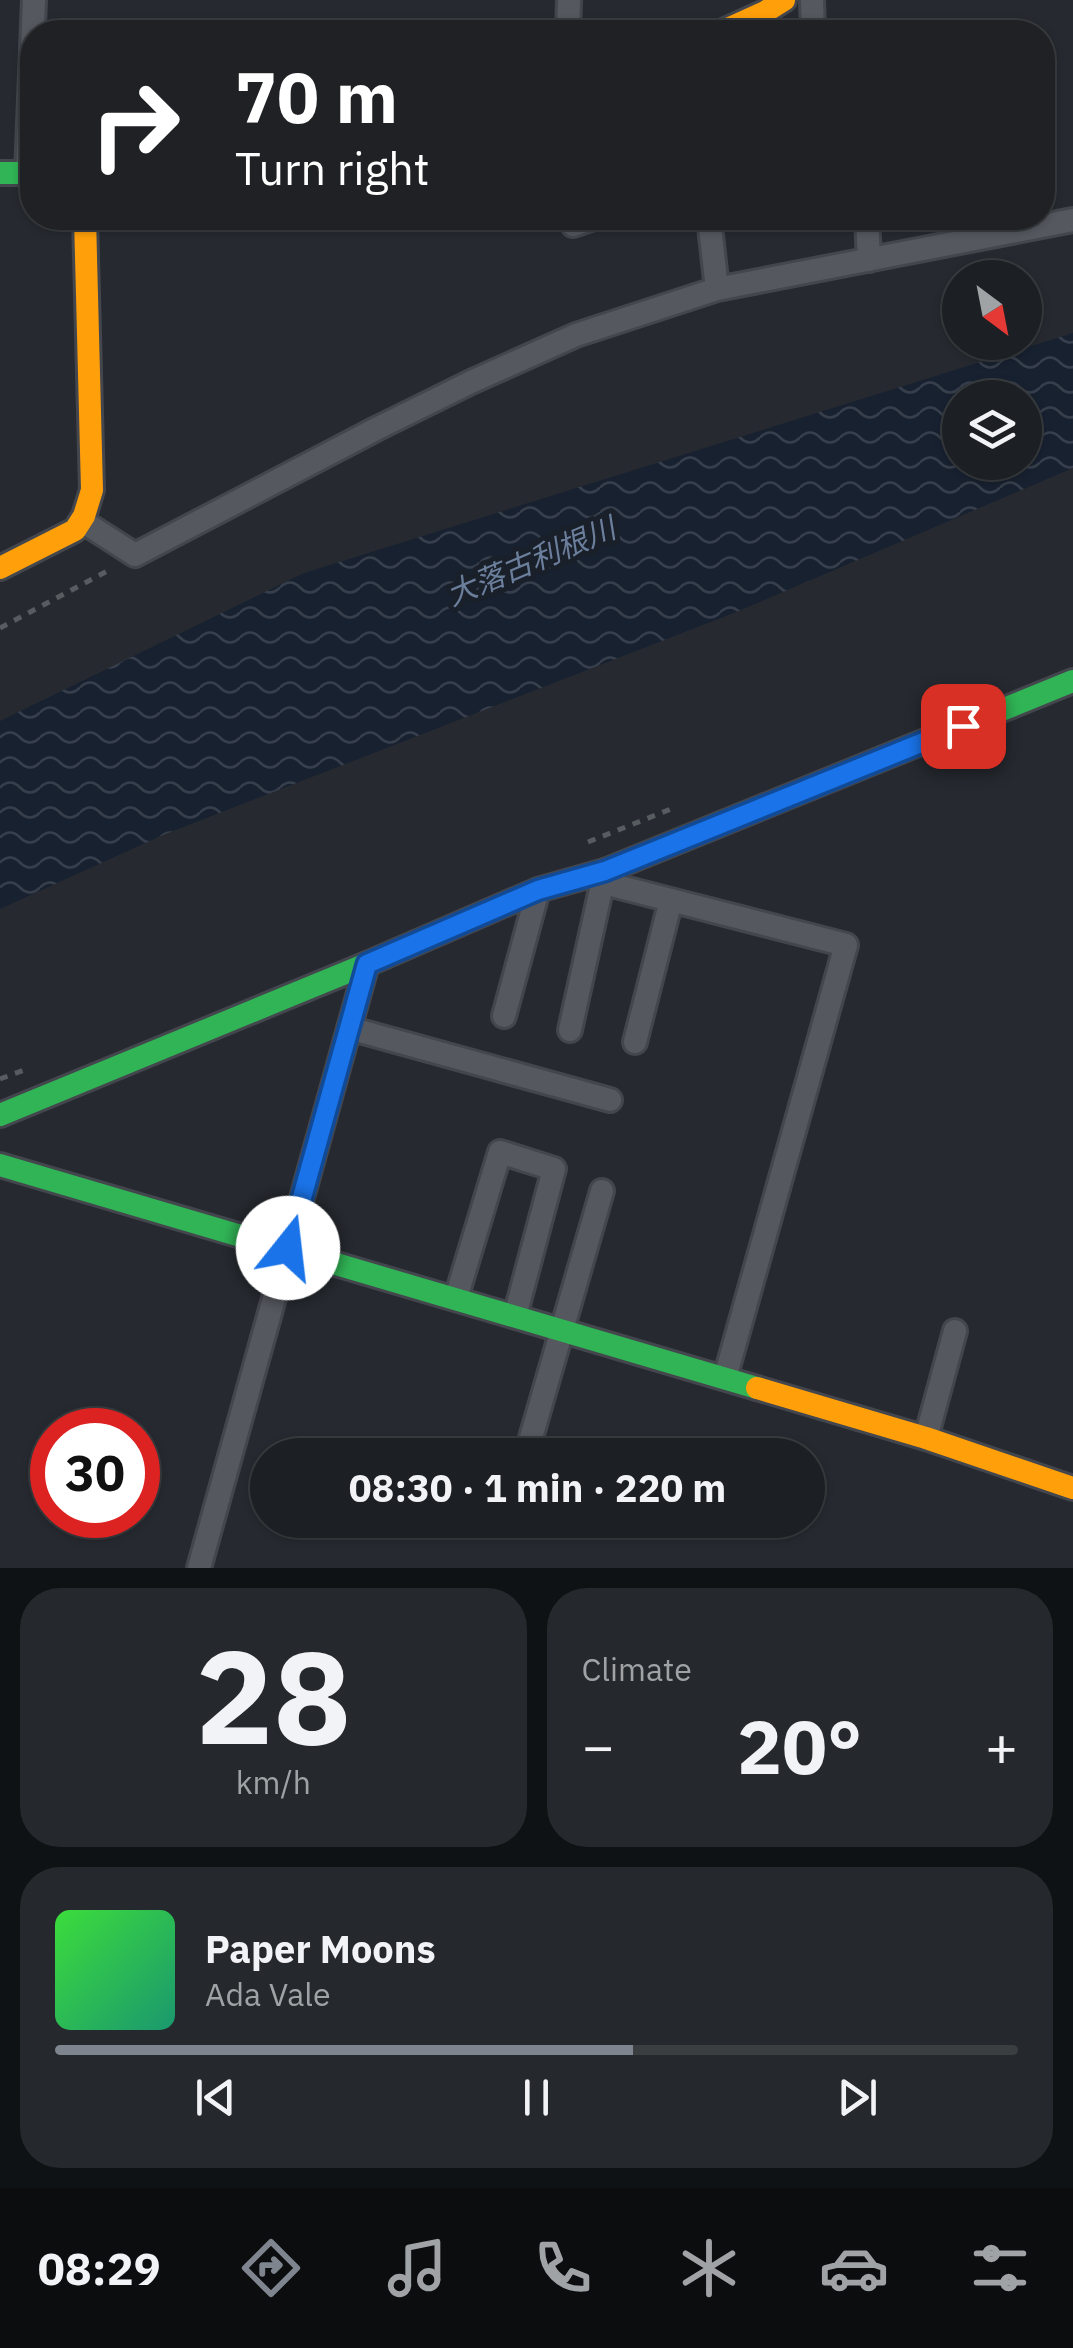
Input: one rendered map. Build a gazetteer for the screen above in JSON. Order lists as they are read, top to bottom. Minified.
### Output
{"water":["大落古利根川"],"north":"bottom right","page":{"turn":["70 m","Turn right"],"limit":"30","trip":"08:30 · 1 min · 220 m","tile":[["28","km/h"],"Climate"],"heat":["−","20°","+"],"song":["Paper Moons","Ada Vale"],"tabs":"08:29"}}
